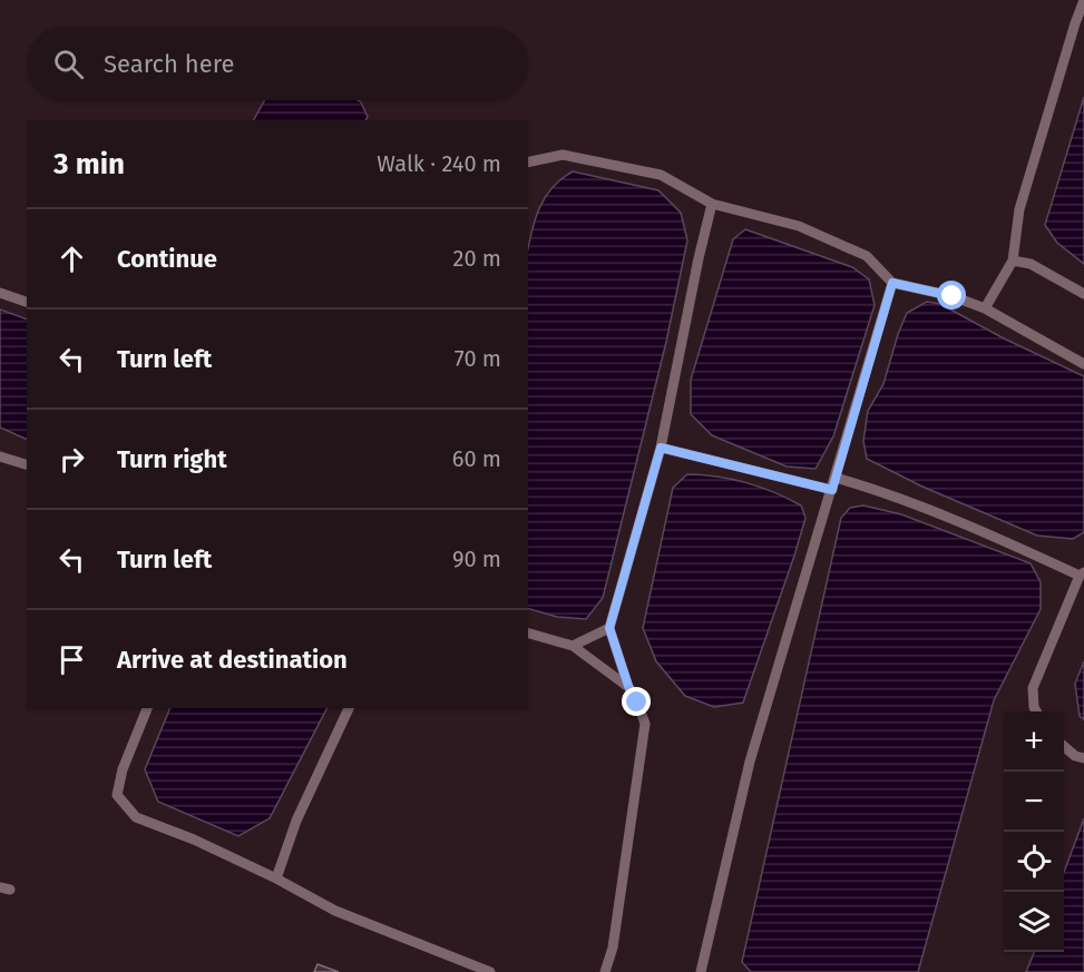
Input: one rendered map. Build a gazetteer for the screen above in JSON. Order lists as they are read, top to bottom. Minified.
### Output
{"page":{"search":"Search here","heading":["3 min","Walk · 240 m"],"list":[["Continue","20 m"],["Turn left","70 m"],["Turn right","60 m"],["Turn left","90 m"],"Arrive at destination"],"map_buttons":["+","−"]}}
